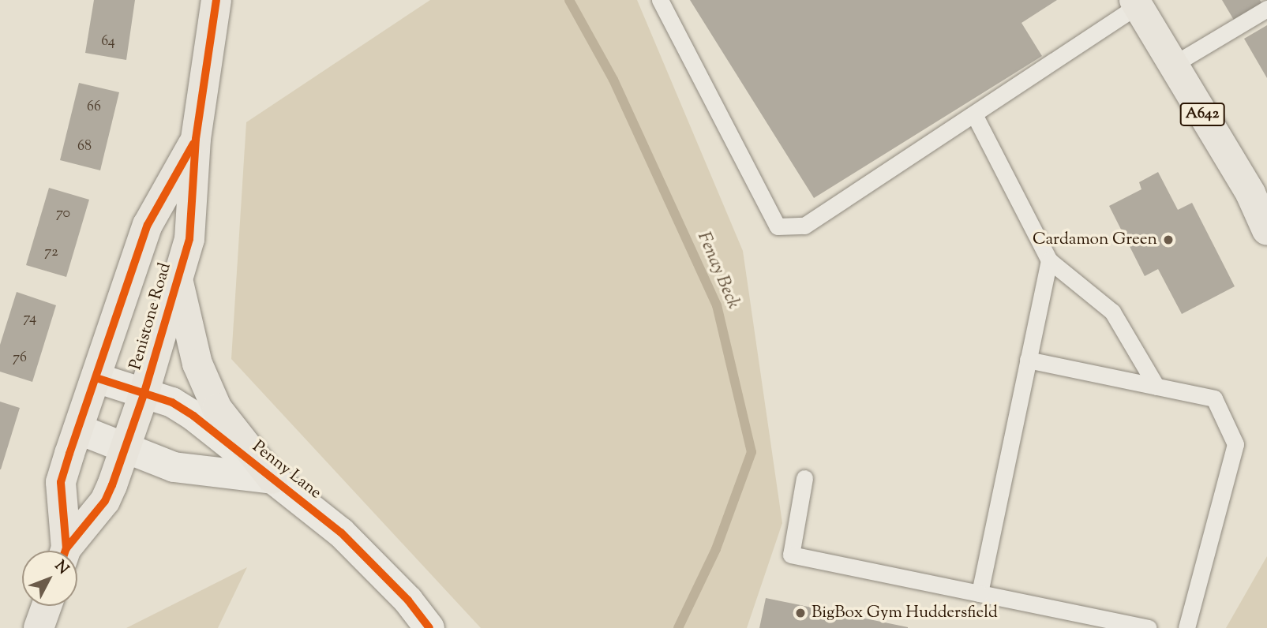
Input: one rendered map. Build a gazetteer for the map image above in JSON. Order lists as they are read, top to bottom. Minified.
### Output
{"streets":{"highway":["A642","Penistone Road"],"street":["Penny Lane"]},"crossings":[["Penistone Road","Penny Lane"]],"water":["Fenay Beck"],"places":["Cardamon Green","BigBox Gym Huddersfield"],"house_numbers":["64","66","68","70","72","74","76"],"north":"top right"}
